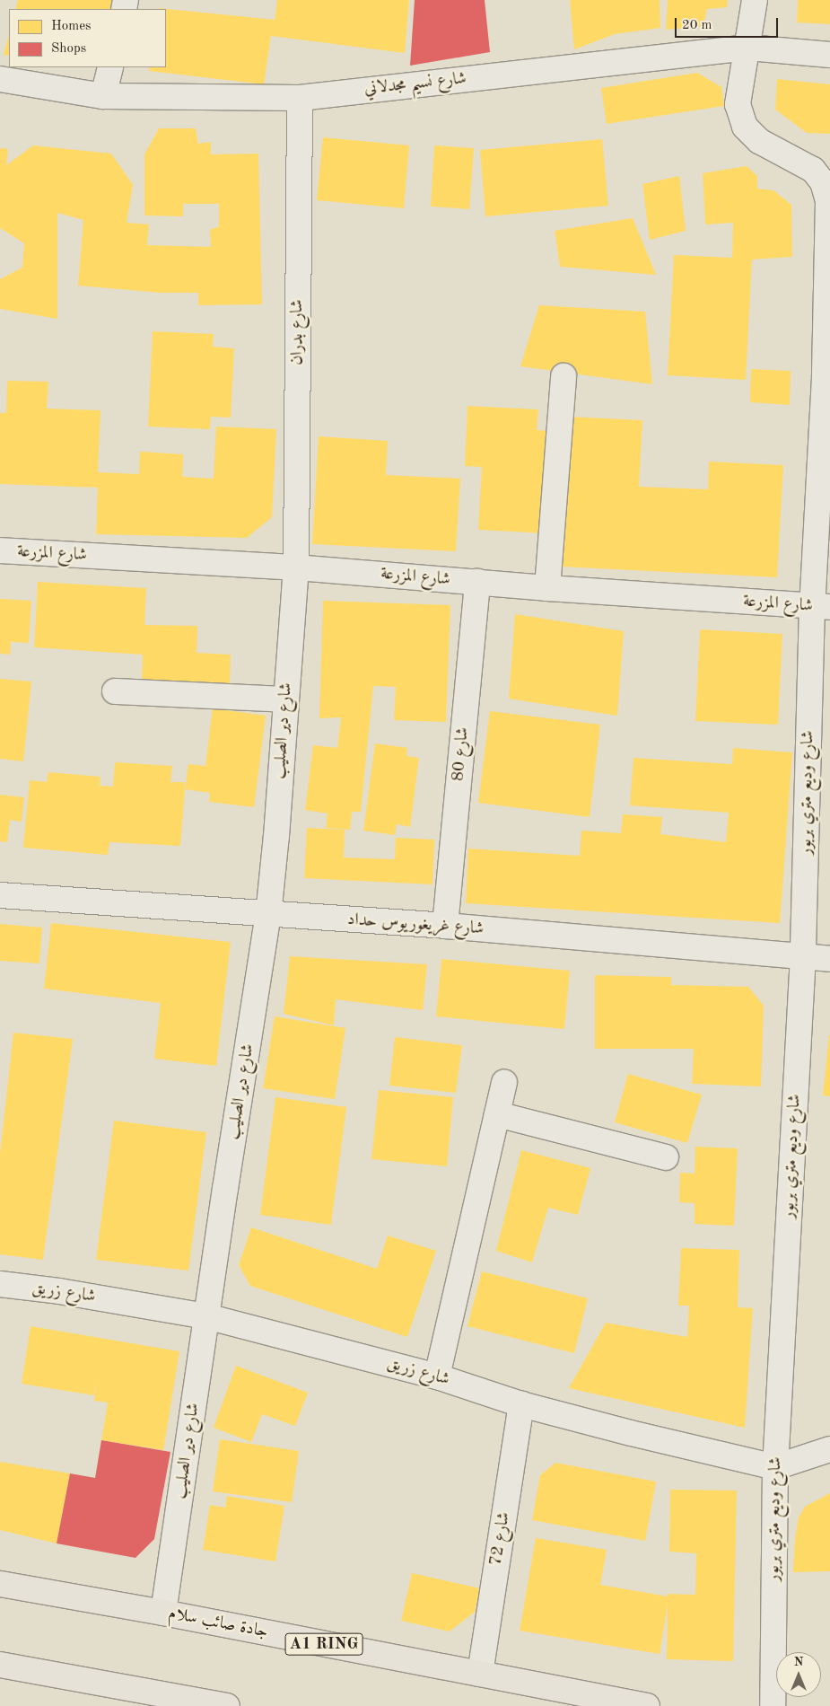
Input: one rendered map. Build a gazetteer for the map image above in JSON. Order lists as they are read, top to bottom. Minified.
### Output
{"streets":{"highway":["جادة صائب سلام","A1 RING"],"street":["شارع نسيم مجدلاني","شارع بدران","شارع المزرعة","شارع دير الصليب","شارع 80","شارع وديع متري بربور","شارع غريغوريوس حداد","شارع زريق","شارع 72"]},"crossings":[["شارع نسيم مجدلاني","شارع بدران"],["شارع نسيم مجدلاني","شارع وديع متري بربور"],["شارع بدران","شارع المزرعة"],["شارع بدران","شارع دير الصليب"],["شارع المزرعة","شارع دير الصليب"],["شارع المزرعة","شارع 80"],["شارع المزرعة","شارع وديع متري بربور"],["شارع دير الصليب","شارع غريغوريوس حداد"],["شارع دير الصليب","شارع زريق"],["شارع دير الصليب","جادة صائب سلام"],["شارع 80","شارع غريغوريوس حداد"],["شارع وديع متري بربور","شارع غريغوريوس حداد"],["شارع وديع متري بربور","شارع زريق"],["شارع زريق","شارع 72"],["شارع 72","جادة صائب سلام"]],"legend":["Homes","Shops"],"scale_bar":"20 m","north":"top"}
